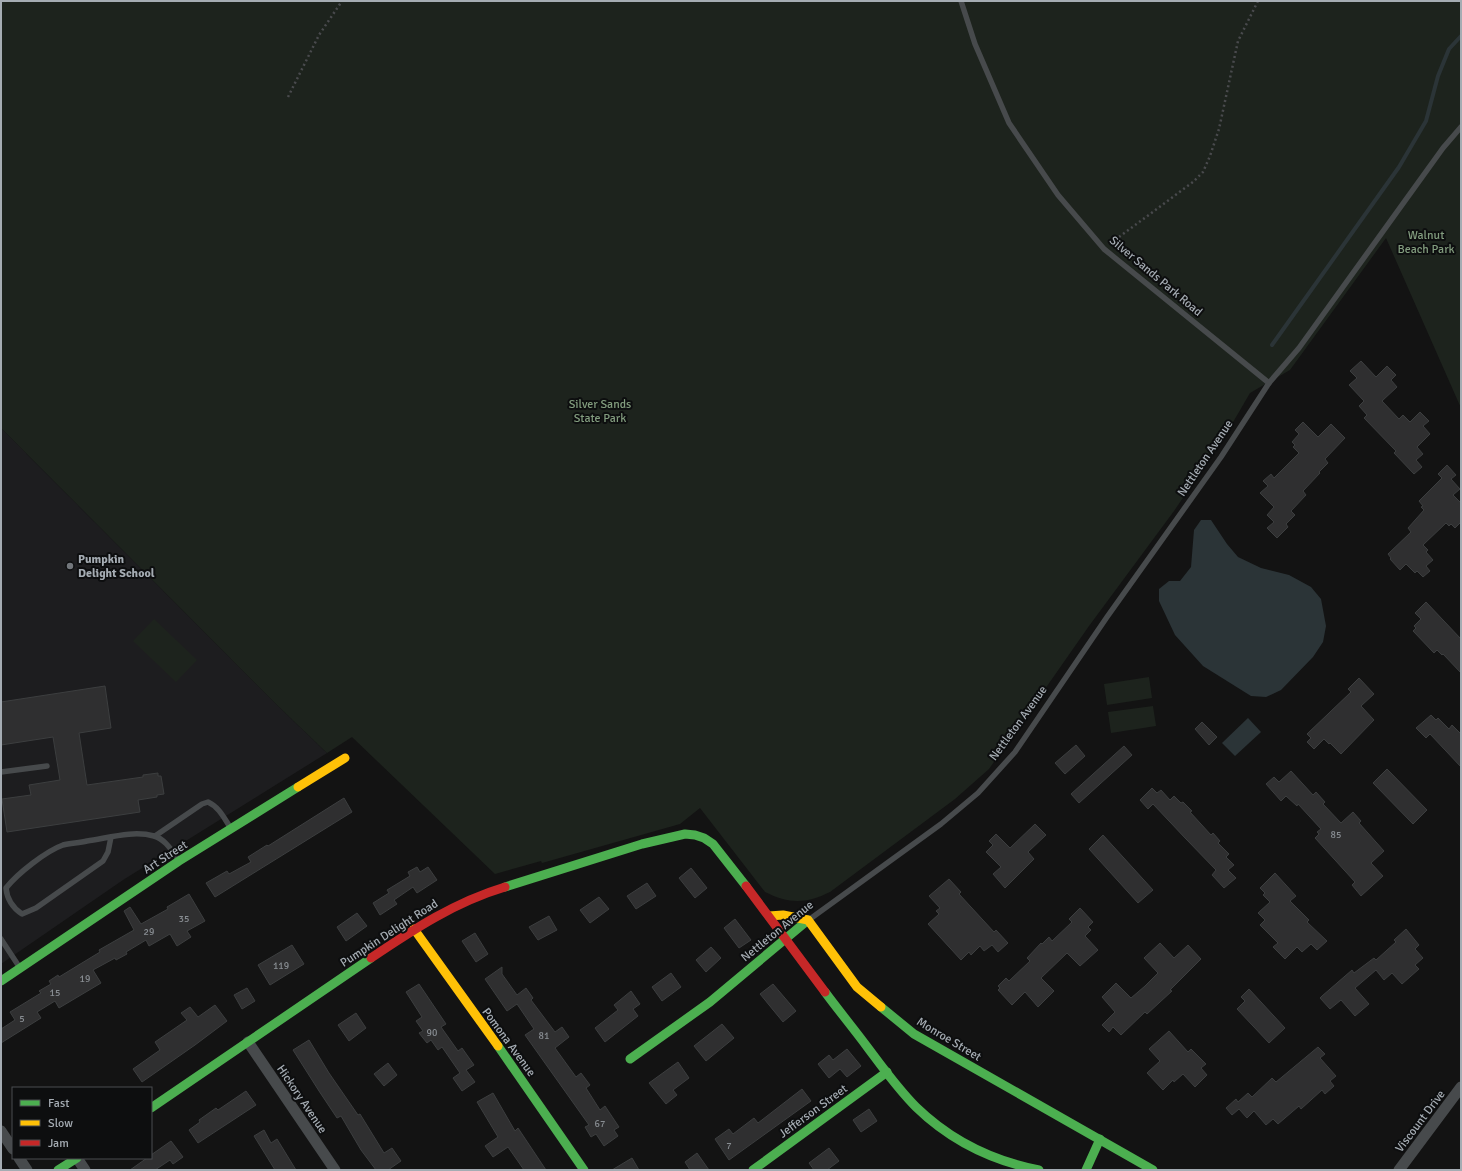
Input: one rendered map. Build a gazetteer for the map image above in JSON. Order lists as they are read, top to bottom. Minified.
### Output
{"streets":{"street":["Nettleton Avenue","Art Street","Pumpkin Delight Road","Monroe Street","Pomona Avenue","Hickory Avenue","Jefferson Street","Viscount Drive"],"lane":["Silver Sands Park Road"]},"crossings":[["Silver Sands Park Road","Nettleton Avenue"],["Nettleton Avenue","Monroe Street"],["Pumpkin Delight Road","Pomona Avenue"],["Pumpkin Delight Road","Hickory Avenue"]],"parks":["Walnut Beach Park","Silver Sands State Park"],"places":["Pumpkin Delight School"],"house_numbers":["85","35","29","119","19","15","5","90","81","67","7"],"legend":["Fast","Slow","Jam"]}
